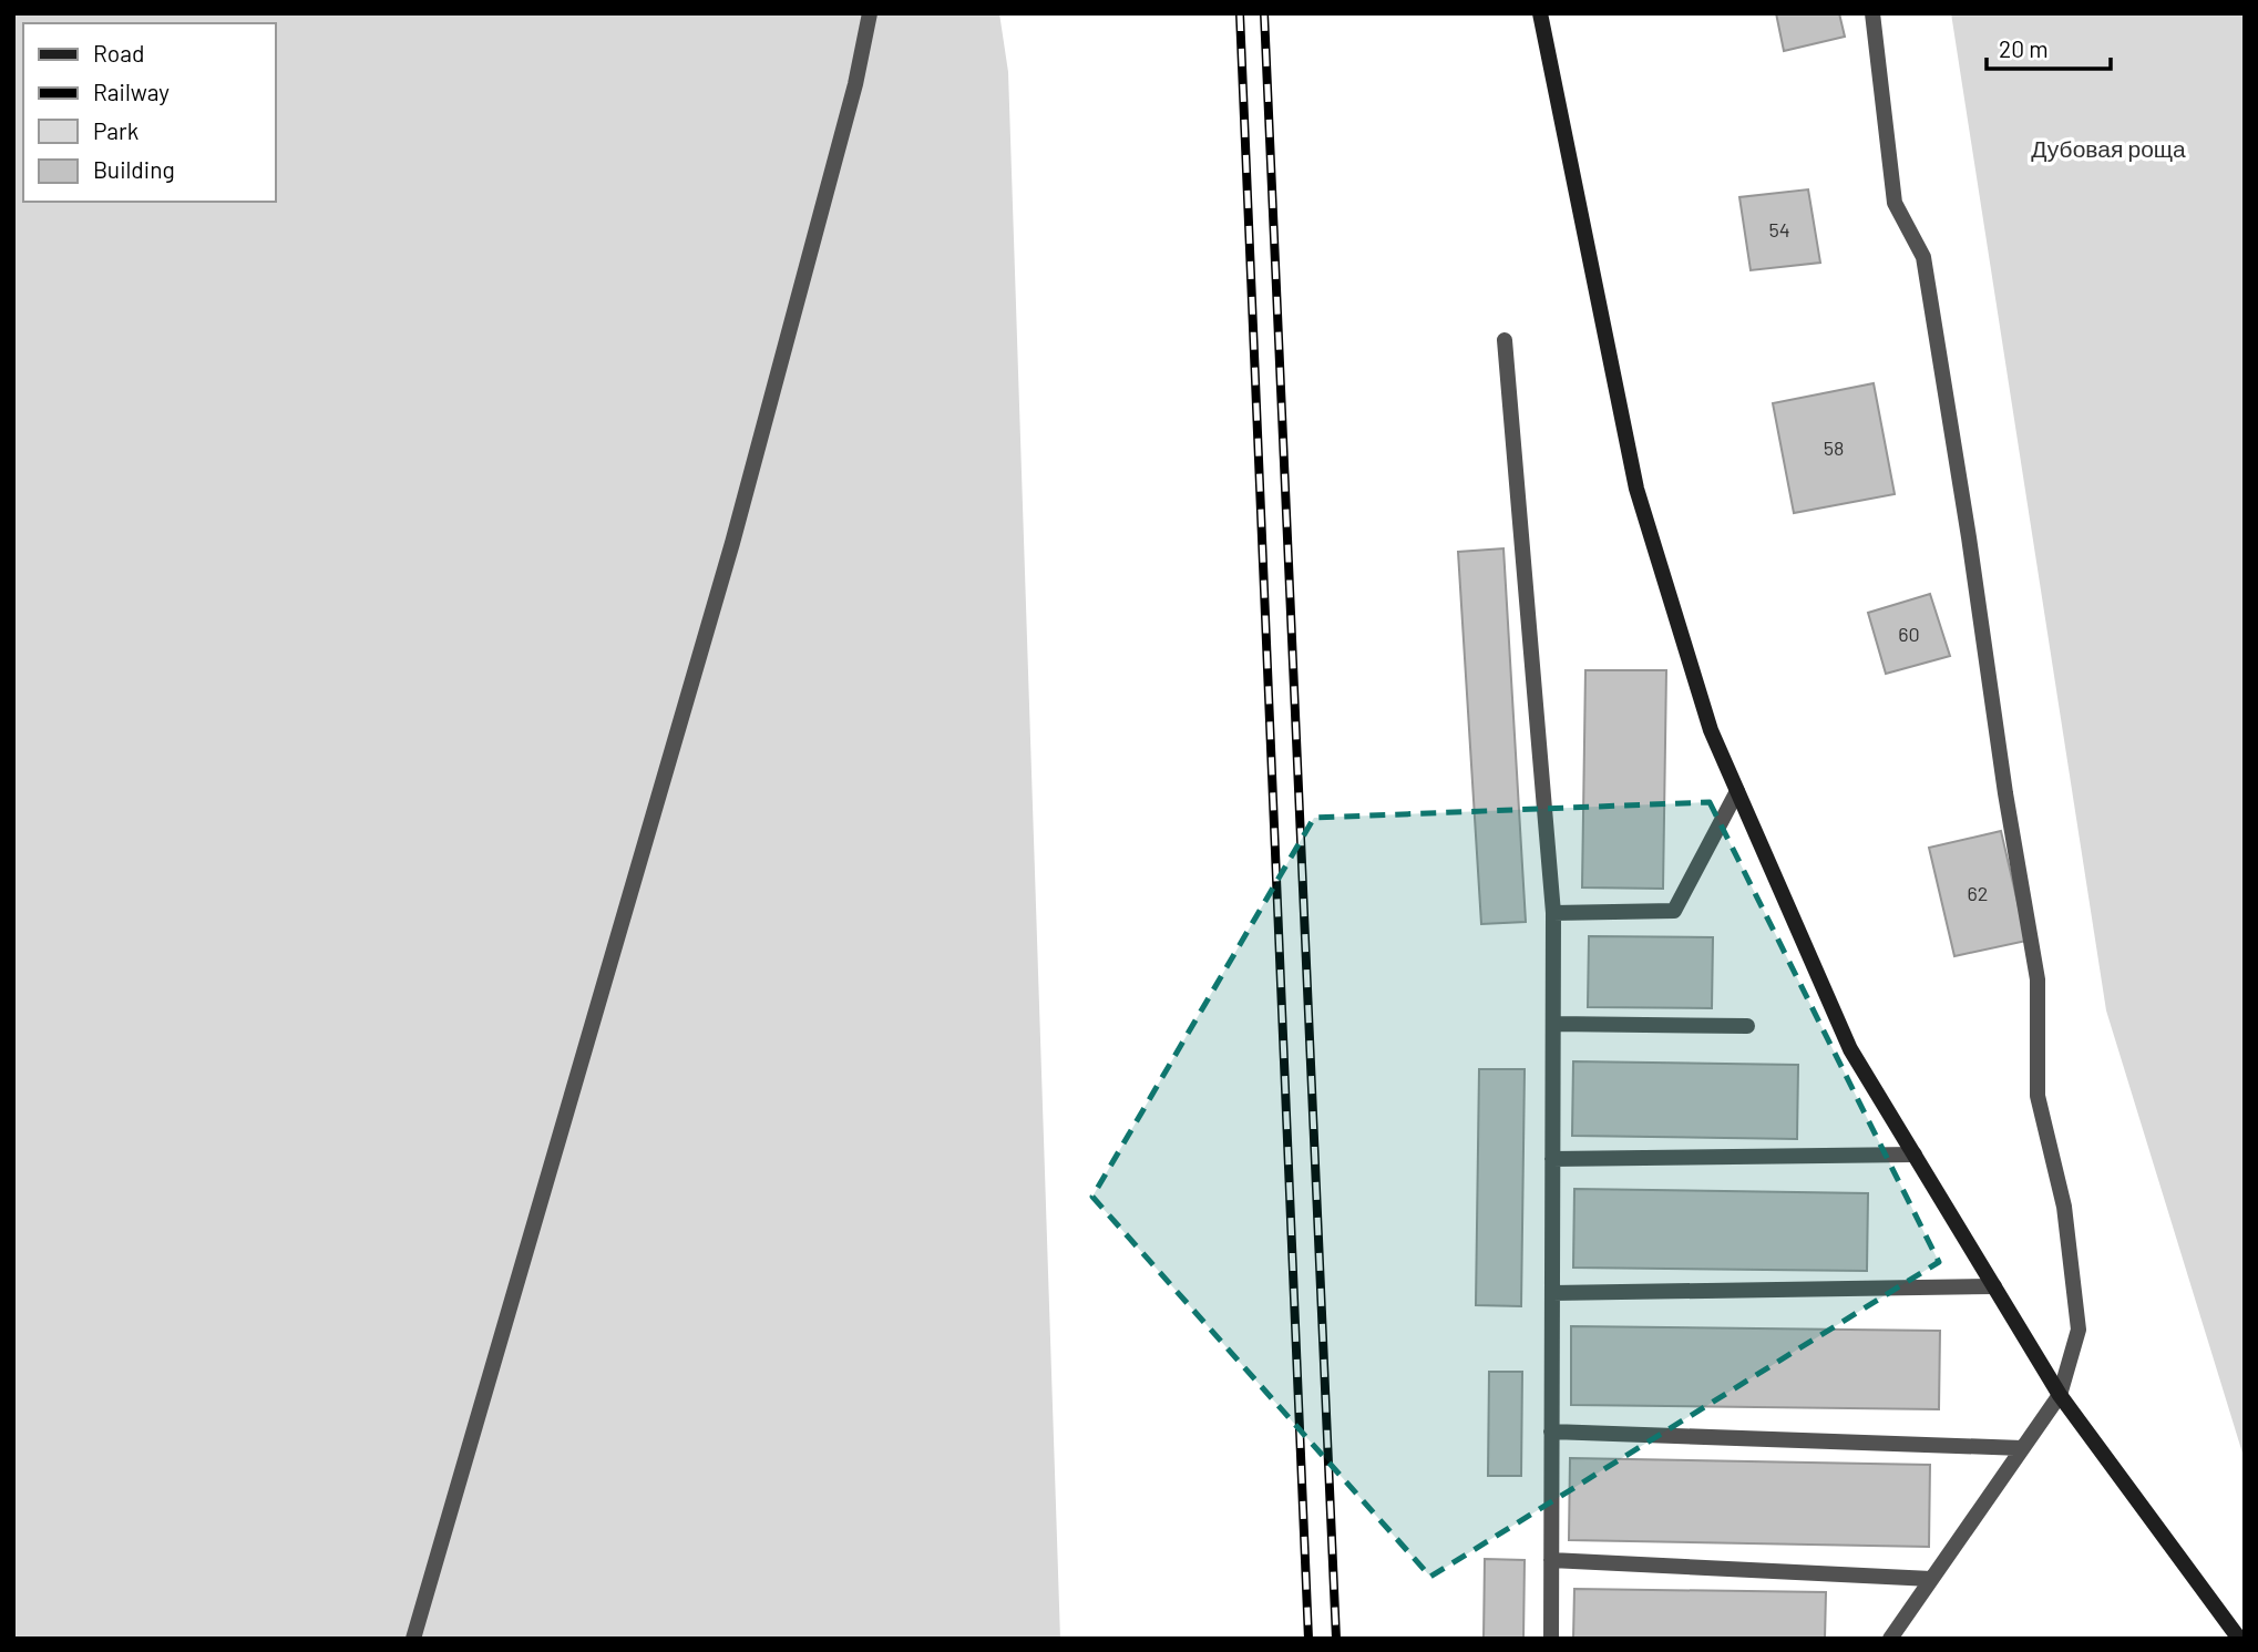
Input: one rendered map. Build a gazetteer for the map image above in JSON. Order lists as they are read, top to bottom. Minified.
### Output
{"parks":["Дубовая роща"],"house_numbers":["54","58","60","62"],"legend":["Road","Railway","Park","Building"],"scale_bar":"20 m"}
